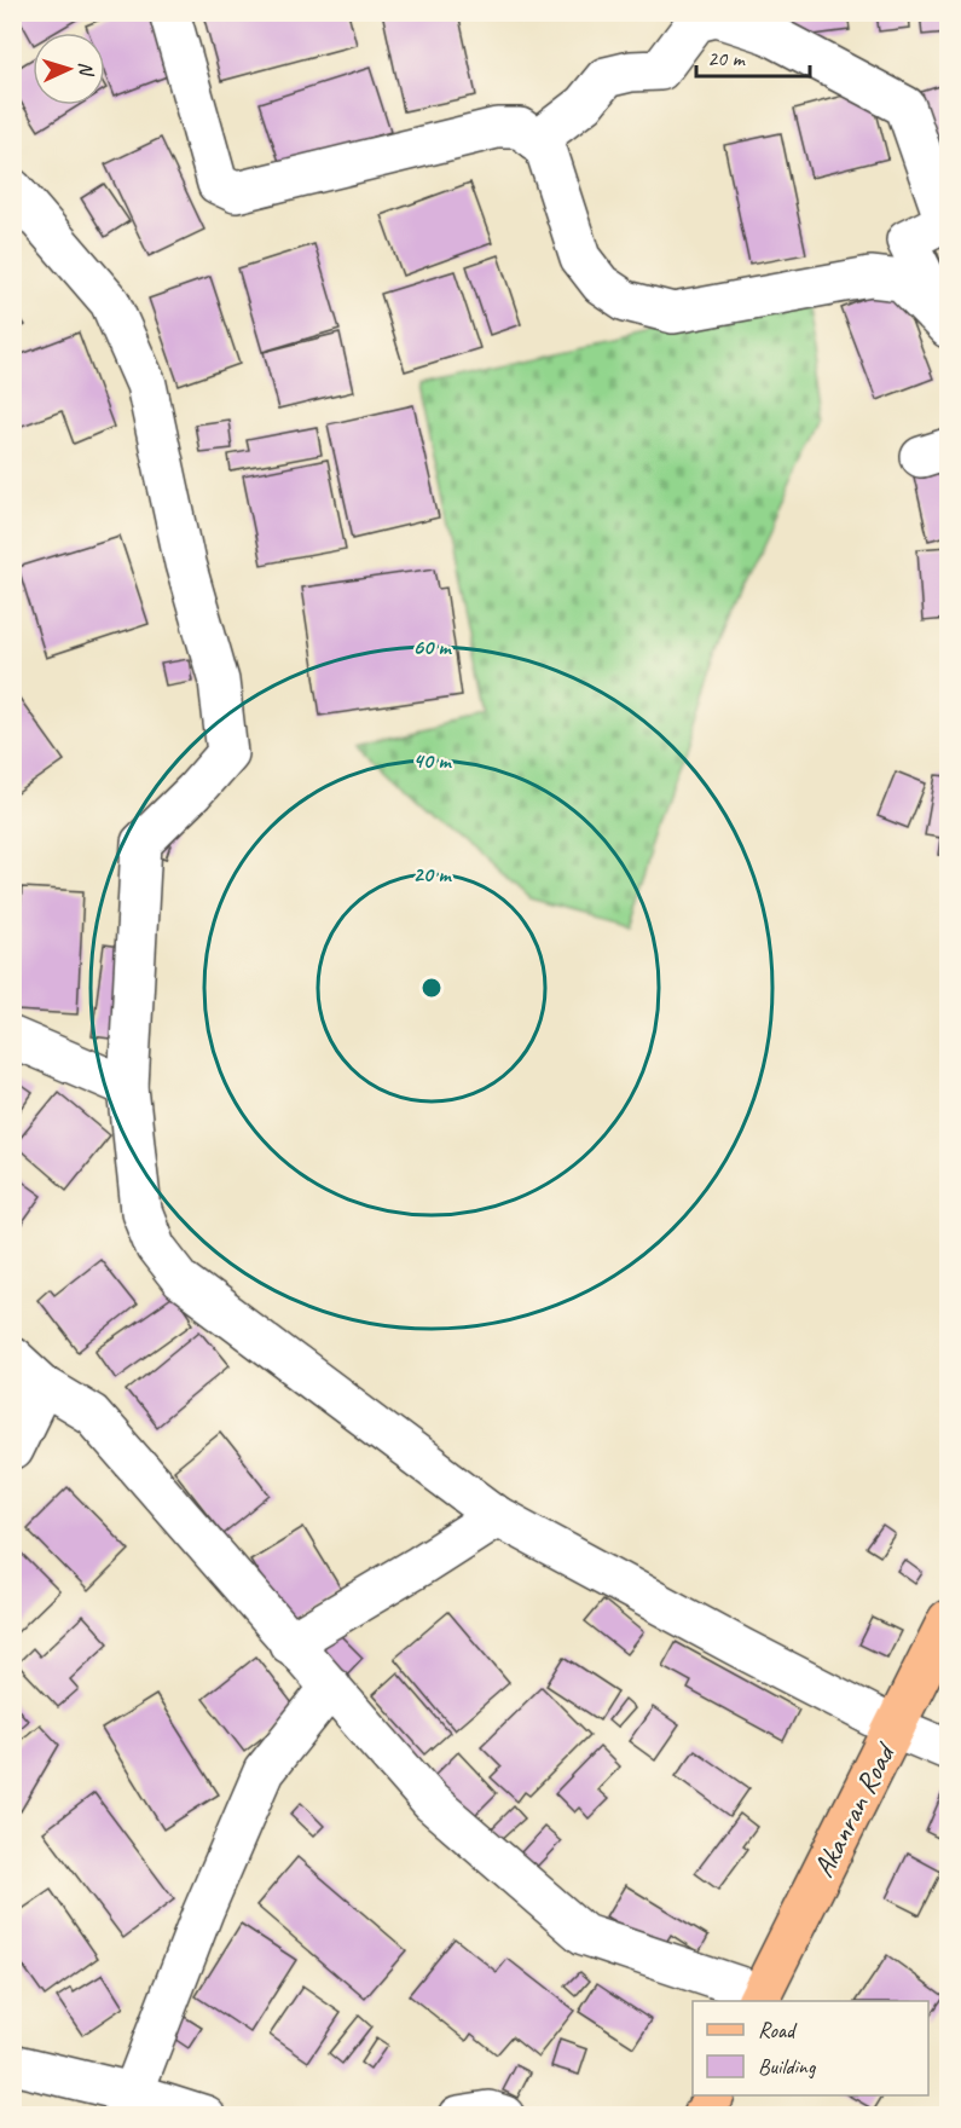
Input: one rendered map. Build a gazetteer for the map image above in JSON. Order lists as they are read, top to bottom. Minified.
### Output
{"streets":{"main road":["Akanran Road"]},"legend":["Road","Building"],"scale_bar":"20 m","north":"right","rings":["60 m","40 m","20 m"]}
